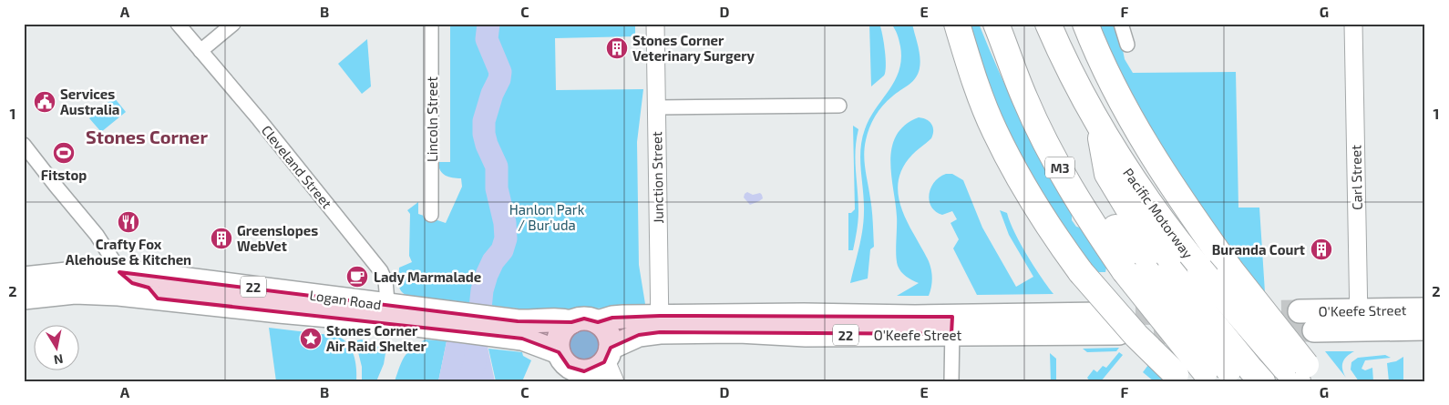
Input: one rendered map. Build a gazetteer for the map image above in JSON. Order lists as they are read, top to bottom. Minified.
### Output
{"streets":{"highway":["M3","Pacific Motorway","22","Logan Road","O'Keefe Street"],"street":["Lincoln Street","Cleveland Street","Junction Street","Carl Street"]},"crossings":[["Cleveland Street","Logan Road"],["Junction Street","O'Keefe Street"],["Carl Street","O'Keefe Street"],["22","Logan Road"],["22","O'Keefe Street"],["Logan Road","O'Keefe Street"]],"districts":["Stones Corner"],"parks":["Hanlon Park / Bur'uda"],"places":{"building":["Stones Corner Veterinary Surgery","Greenslopes WebVet","Buranda Court"],"public building":["Services Australia"],"sports":["Fitstop"],"restaurant":["Crafty Fox Alehouse & Kitchen"],"cafe":["Lady Marmalade"],"place":["Stones Corner Air Raid Shelter"]},"north":"bottom","grid":{"columns":["A","B","C","D","E","F","G"],"rows":["1","2"]}}
